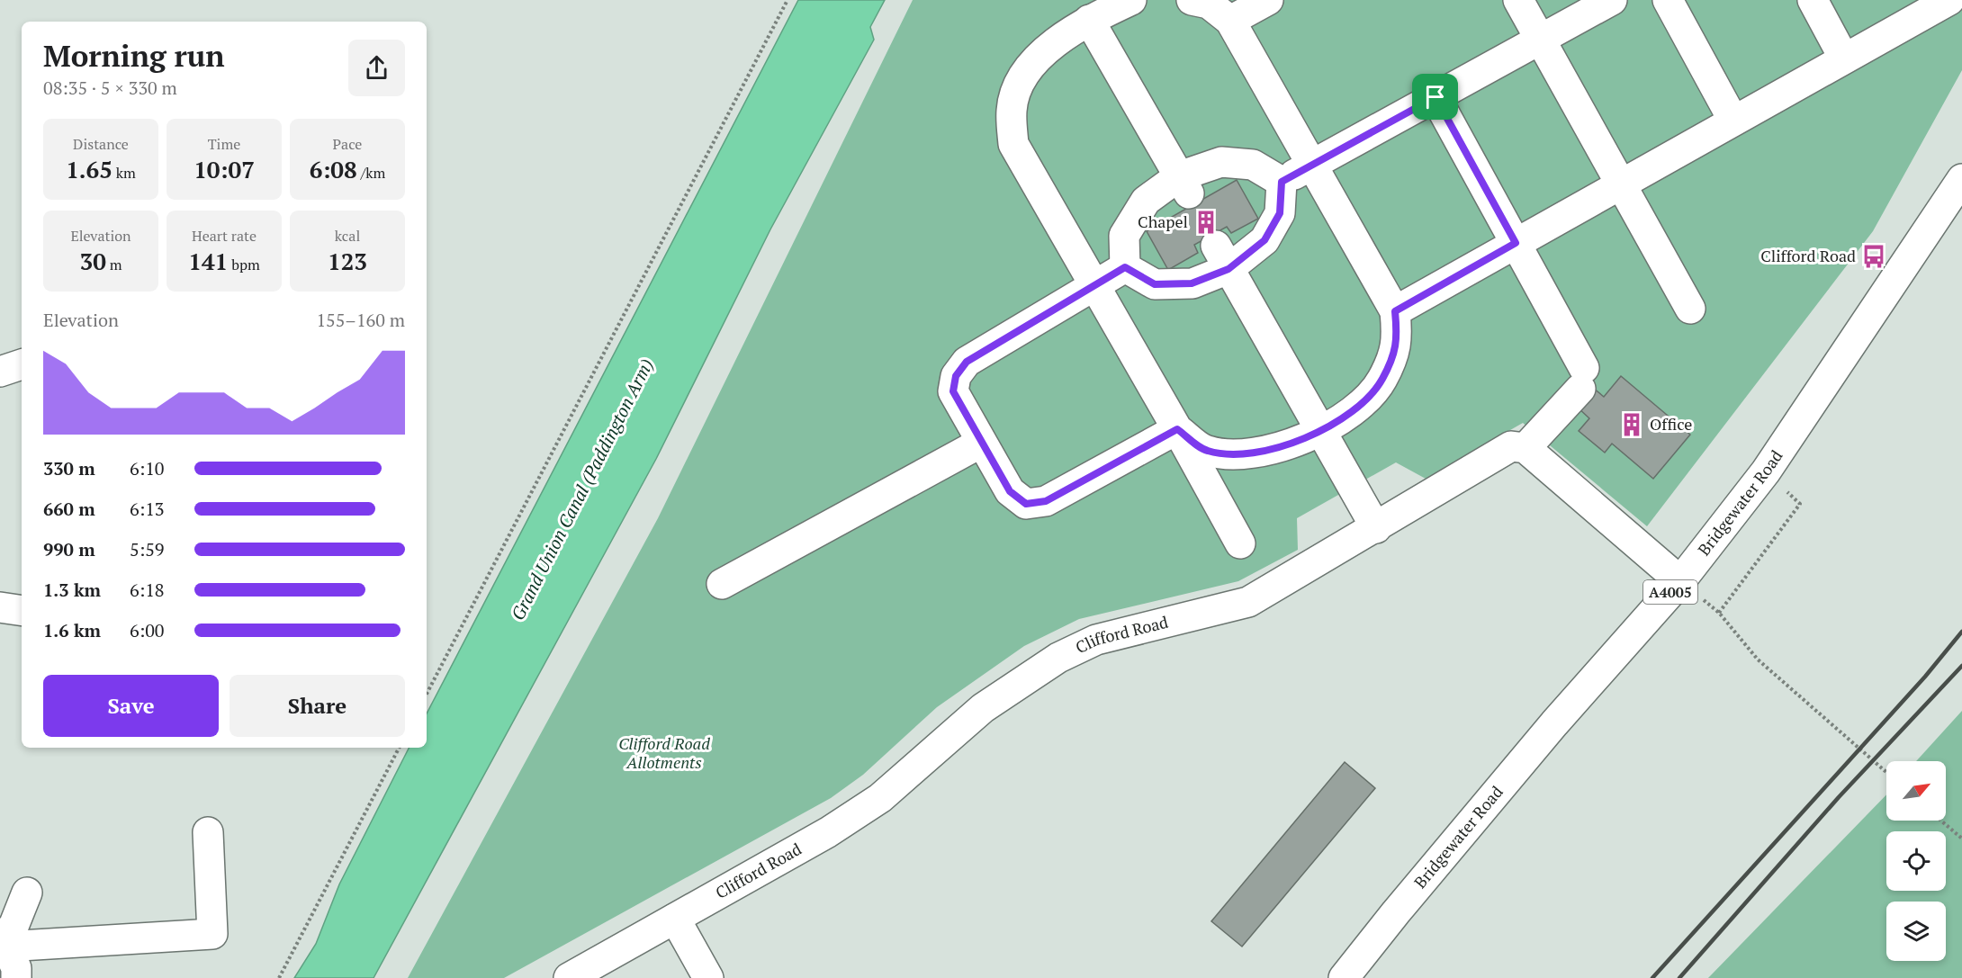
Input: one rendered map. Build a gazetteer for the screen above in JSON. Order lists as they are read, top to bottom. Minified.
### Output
{"streets":{"street":["Bridgewater Road","A4005","Clifford Road"]},"water":["Grand Union Canal (Paddington Arm)"],"parks":["Clifford Road Allotments"],"places":{"building":["Chapel","Office"],"bus stop":["Clifford Road"]},"north":"top right","page":{"heading":["Morning run","08:35 · 5 × 330 m"],"stats":[["Distance","1.65 km"],["Time","10:07"],["Pace","6:08 /km"],["Elevation","30 m"],["Heart rate","141 bpm"],["kcal","123"]],"chart":["Elevation","155–160 m"],"list":[{"name":"330 m","note":"6:10"},{"name":"660 m","note":"6:13"},{"name":"990 m","note":"5:59"},{"name":"1.3 km","note":"6:18"},{"name":"1.6 km","note":"6:00"}],"buttons":["Save","Share"]}}
